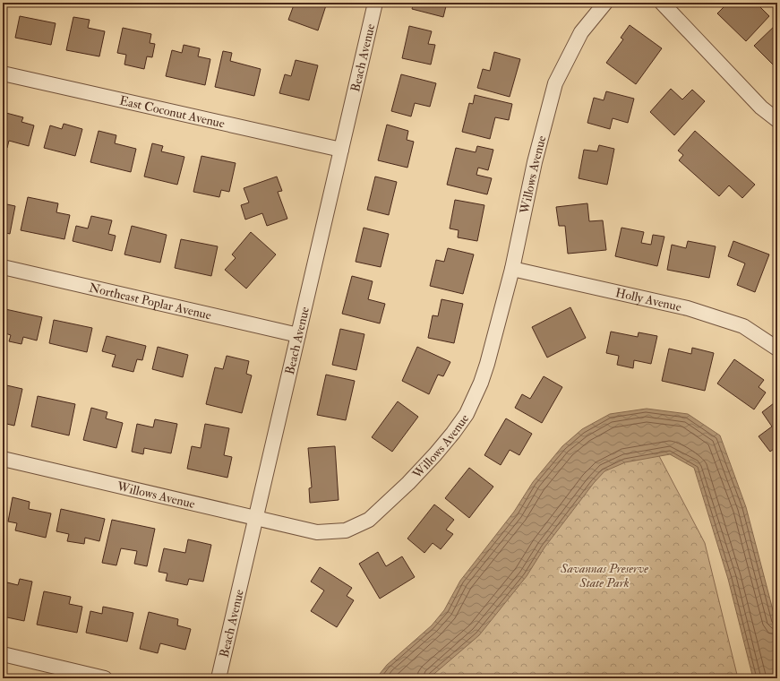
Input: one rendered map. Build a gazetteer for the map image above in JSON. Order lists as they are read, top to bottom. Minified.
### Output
{"streets":{"street":["Beach Avenue","East Coconut Avenue","Willows Avenue","Holly Avenue","Northeast Poplar Avenue"]},"crossings":[["Beach Avenue","East Coconut Avenue"],["Beach Avenue","Willows Avenue"],["Beach Avenue","Northeast Poplar Avenue"],["Willows Avenue","Holly Avenue"]],"parks":["Savannas Preserve State Park"]}
